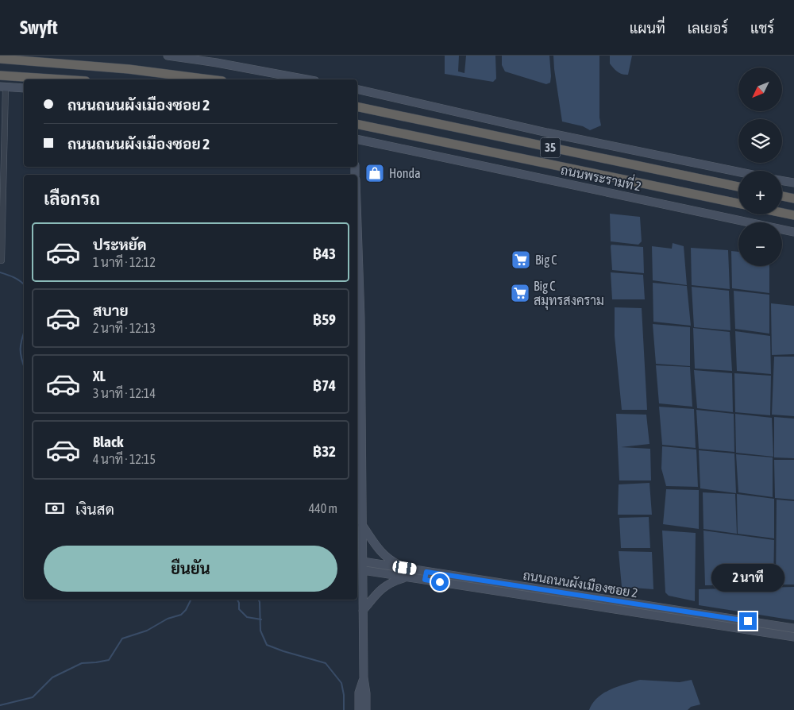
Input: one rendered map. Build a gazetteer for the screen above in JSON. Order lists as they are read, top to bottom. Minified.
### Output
{"streets":{"highway":["35","ถนนพระรามที่ 2"],"main road":["ถนนถนนผังเมืองซอย 2"]},"places":{"shop":["Honda"],"supermarket":["Big C","Big C สมุทรสงคราม"]},"north":"bottom left","page":{"header":"Swyft","nav":["แผนที่","เลเยอร์","แชร์"],"map_buttons":["+","−"],"banner":["ถนนถนนผังเมืองซอย 2","ถนนถนนผังเมืองซอย 2"],"heading":"เลือกรถ","list":[{"name":"ประหยัด","note":"1 นาที · 12:12","value":"฿43"},{"name":"สบาย","note":"2 นาที · 12:13","value":"฿59"},{"name":"XL","note":"3 นาที · 12:14","value":"฿74"},{"name":"Black","note":"4 นาที · 12:15","value":"฿32"}],"pay":["เงินสด","440 m"],"buttons":"ยืนยัน","bubble":"2 นาที"}}
